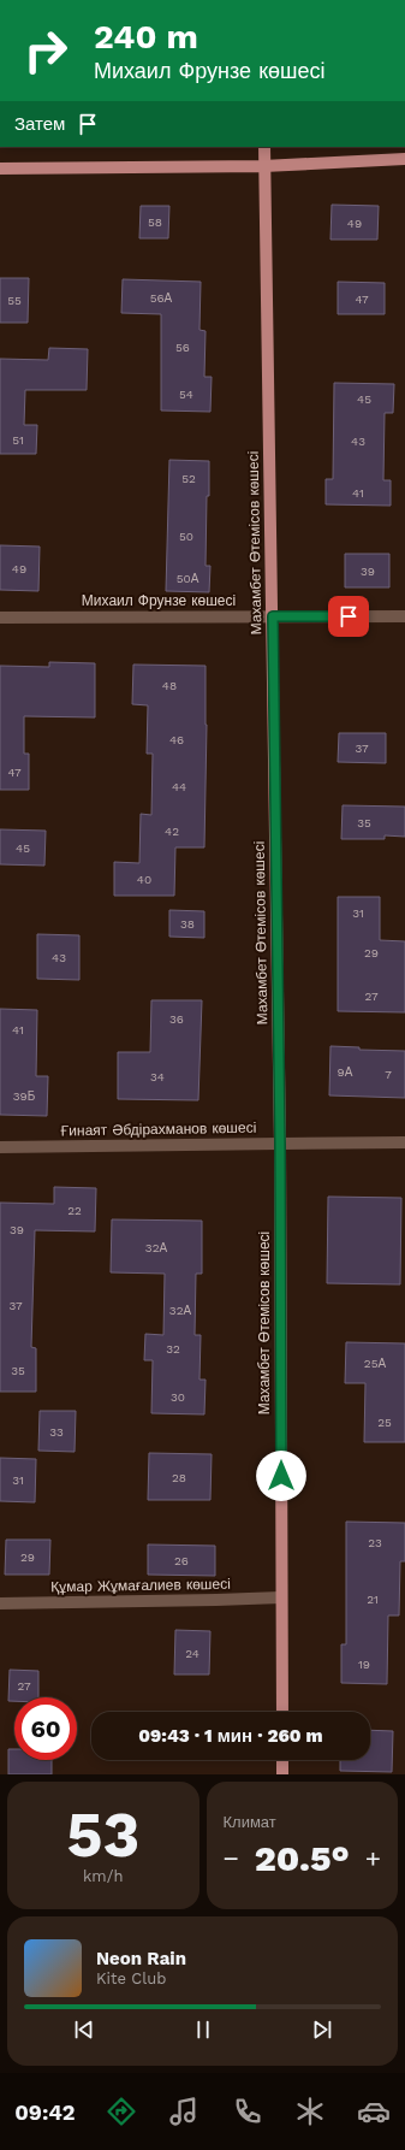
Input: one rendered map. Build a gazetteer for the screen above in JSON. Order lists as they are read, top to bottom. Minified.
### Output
{"streets":{"main road":["Махамбет Өтемісов көшесі"],"street":["Михаил Фрунзе көшесі","Ғинаят Әбдірахманов көшесі","Құмар Жұмағалиев көшесі"]},"crossings":[["Махамбет Өтемісов көшесі","Михаил Фрунзе көшесі"],["Махамбет Өтемісов көшесі","Ғинаят Әбдірахманов көшесі"],["Махамбет Өтемісов көшесі","Құмар Жұмағалиев көшесі"]],"house_numbers":["58","49","56А","47","55","56","54","45","51","43","52","41","50","49","39","50А","48","46","37","47","44","35","42","45","40","31","38","29","43","27","36","41","9А","7","34","39Б","22","39","32А","37","32А","32","25А","35","30","25","33","28","31","23","29","26","21","24","19","27"],"page":{"turn":["240 m","Михаил Фрунзе көшесі"],"then":"Затем","limit":"60","trip":"09:43 · 1 мин · 260 m","tile":[["53","km/h"],"Климат"],"heat":["−","20.5°","+"],"song":["Neon Rain","Kite Club"],"tabs":"09:42"}}
